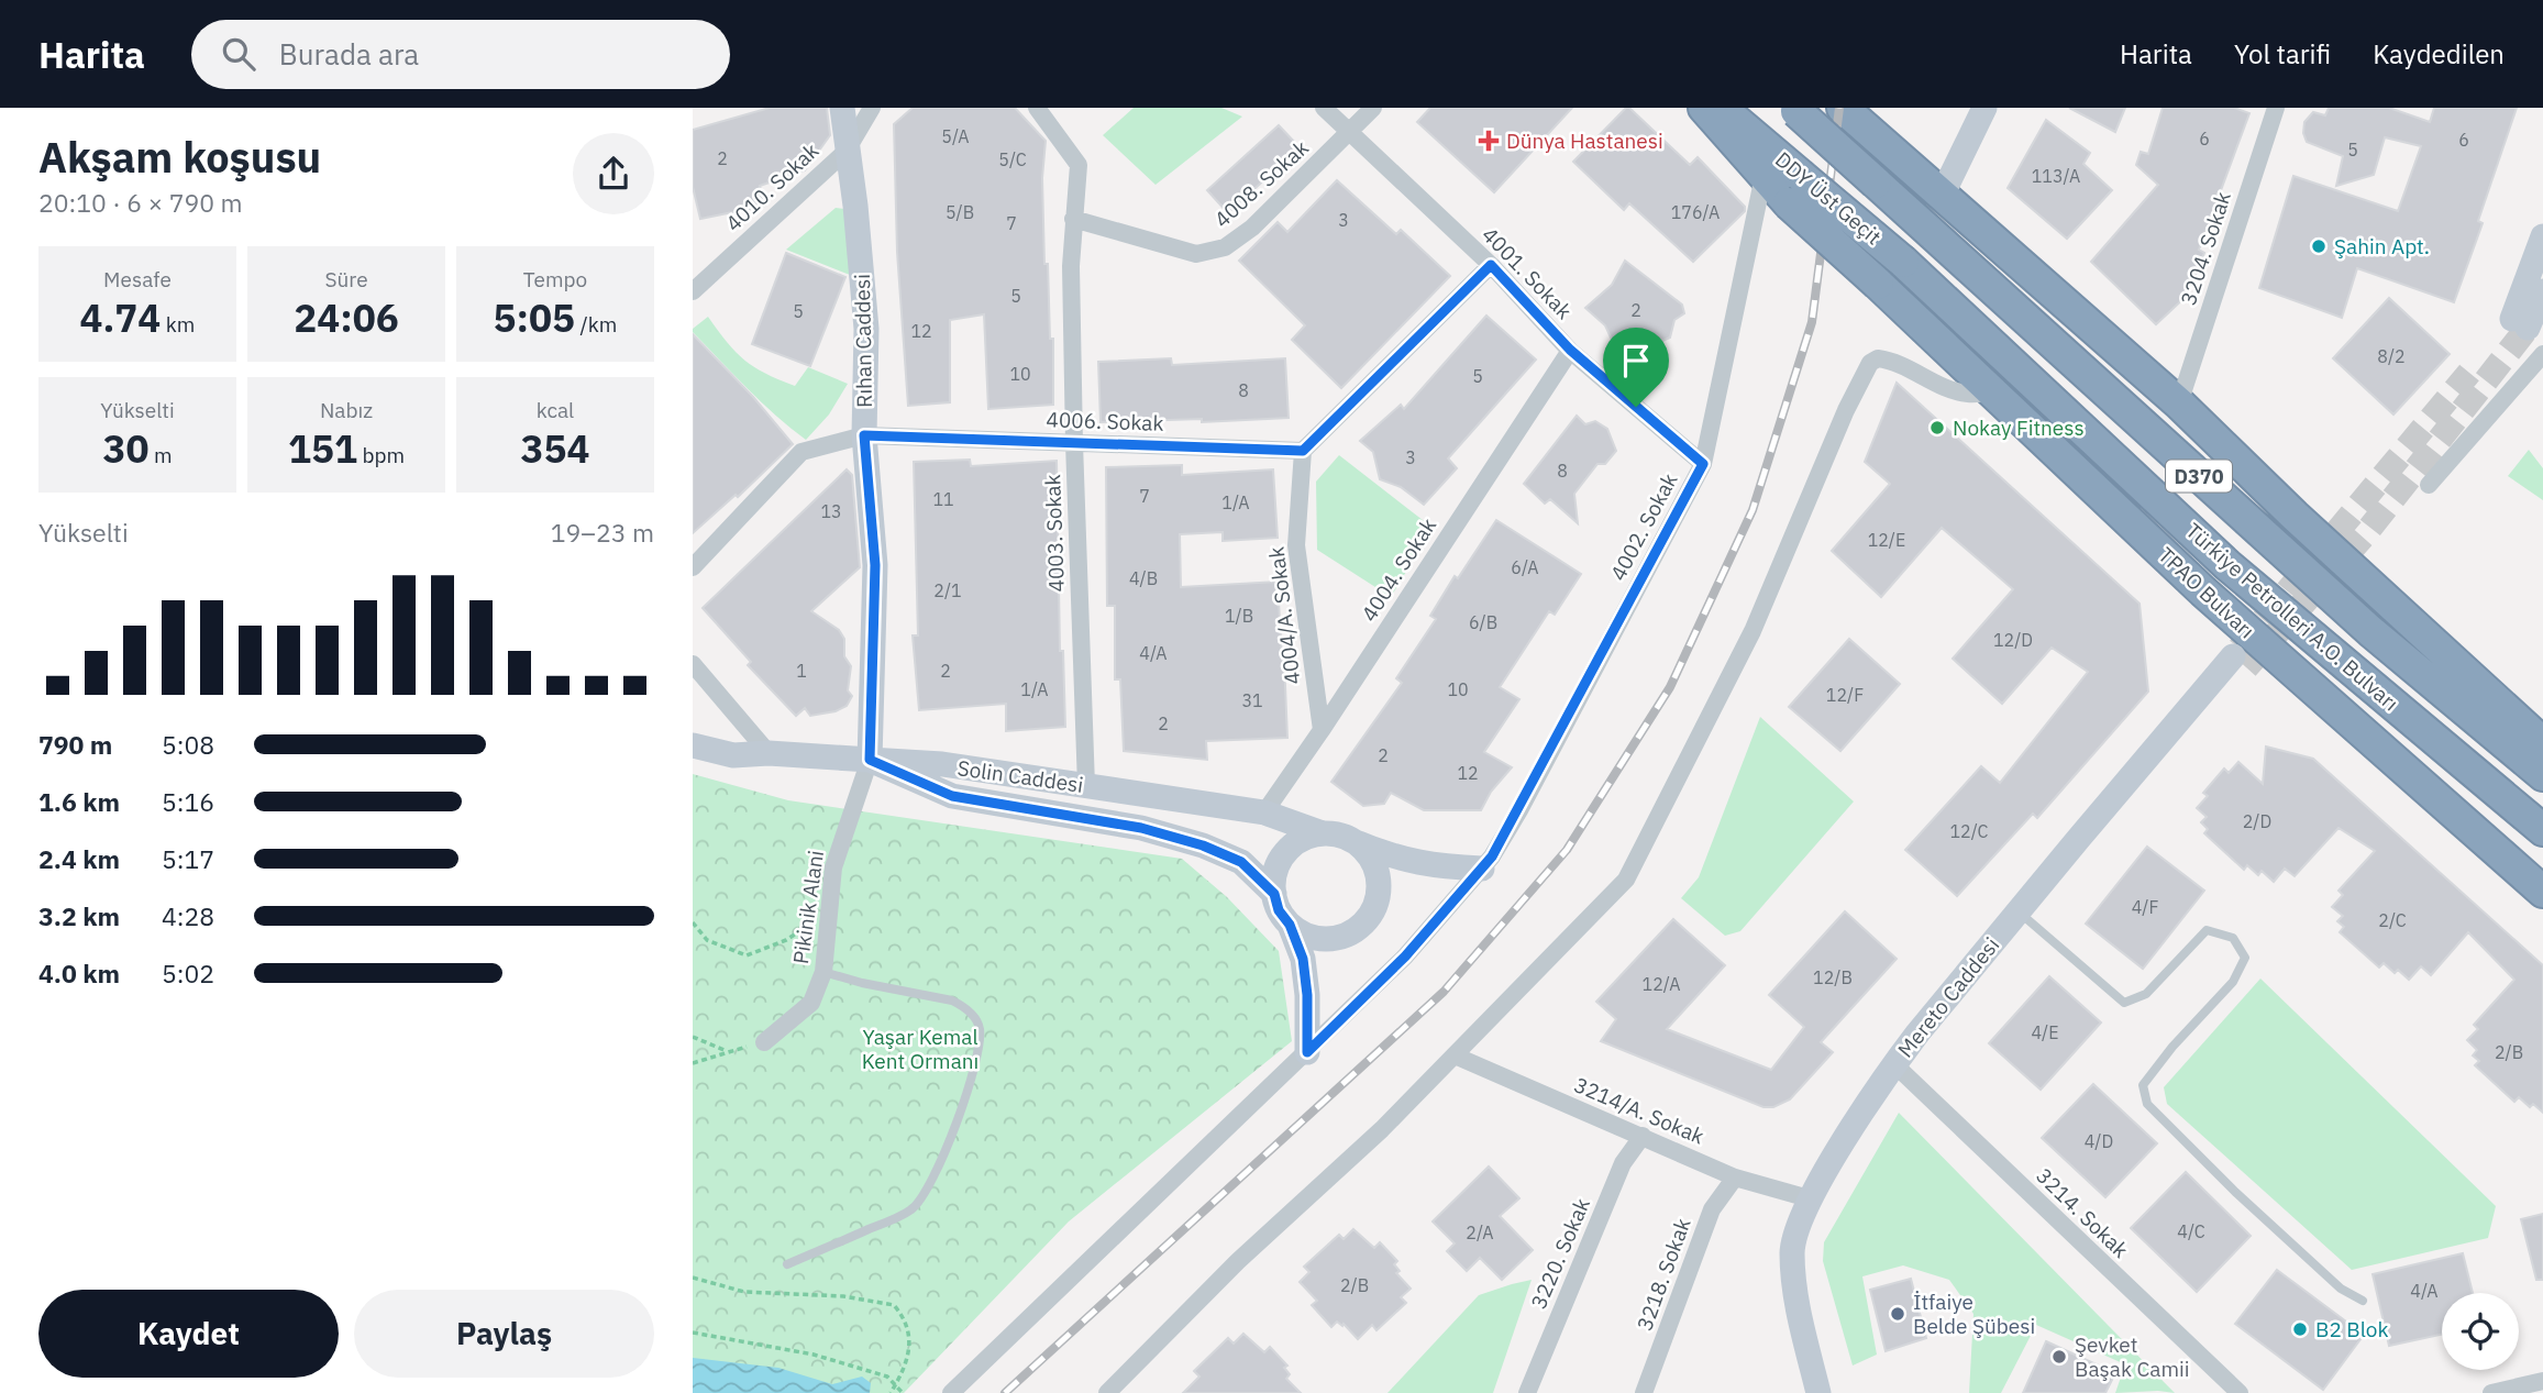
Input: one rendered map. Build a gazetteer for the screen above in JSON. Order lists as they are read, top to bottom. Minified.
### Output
{"streets":{"highway":["DDY Üst Geçit","D370","TPAO Bulvarı","Türkiye Petrolleri A.O. Bulvarı"],"street":["4008. Sokak","4010. Sokak","3204. Sokak","4001. Sokak","Rıhan Caddesi","4006. Sokak","4002. Sokak","4003. Sokak","4004. Sokak","4004/A. Sokak","Solin Caddesi","Pikinik Alani","Mereto Caddesi","3214/A. Sokak","3214. Sokak","3220. Sokak","3218. Sokak"]},"crossings":[["4008. Sokak","4001. Sokak"],["4008. Sokak","4003. Sokak"],["4010. Sokak","Rıhan Caddesi"],["DDY Üst Geçit","Türkiye Petrolleri A.O. Bulvarı"],["4001. Sokak","4002. Sokak"],["4001. Sokak","4004. Sokak"],["Rıhan Caddesi","4006. Sokak"],["Rıhan Caddesi","Solin Caddesi"],["Rıhan Caddesi","Pikinik Alani"],["4006. Sokak","4003. Sokak"],["4006. Sokak","4004/A. Sokak"],["4002. Sokak","TPAO Bulvarı"],["4003. Sokak","Solin Caddesi"],["4004. Sokak","4004/A. Sokak"],["4004. Sokak","Solin Caddesi"],["Solin Caddesi","Pikinik Alani"],["Mereto Caddesi","3214/A. Sokak"],["Mereto Caddesi","3214. Sokak"],["3214/A. Sokak","3220. Sokak"],["3214/A. Sokak","3218. Sokak"]],"parks":["Yaşar Kemal Kent Ormanı"],"places":{"health":["Dünya Hastanesi"],"other":["Şahin Apt.","Nokay Fitness","İtfaiye Belde Şübesi","B2 Blok","Şevket Başak Camii"]},"house_numbers":["5/A","6","6","5","2","5/C","113/A","5/B","176/A","3","7","5","2","5","12","8/2","10","5","8","3","8","7","11","1/A","13","12/E","6/A","4/B","2/1","1/B","6/B","12/D","4/A","1","2","1/A","10","12/F","31","2","2","12","2/D","12/C","4/F","2/C","12/B","12/A","4/E","2/B","4/D","4/C","2/A","2/B","4/A"],"page":{"header":"Harita","search":"Burada ara","nav":["Harita","Yol tarifi","Kaydedilen"],"heading":["Akşam koşusu","20:10 · 6 × 790 m"],"stats":[["Mesafe","4.74 km"],["Süre","24:06"],["Tempo","5:05 /km"],["Yükselti","30 m"],["Nabız","151 bpm"],["kcal","354"]],"chart":["Yükselti","19–23 m"],"list":[{"name":"790 m","note":"5:08"},{"name":"1.6 km","note":"5:16"},{"name":"2.4 km","note":"5:17"},{"name":"3.2 km","note":"4:28"},{"name":"4.0 km","note":"5:02"}],"buttons":["Kaydet","Paylaş"]}}
